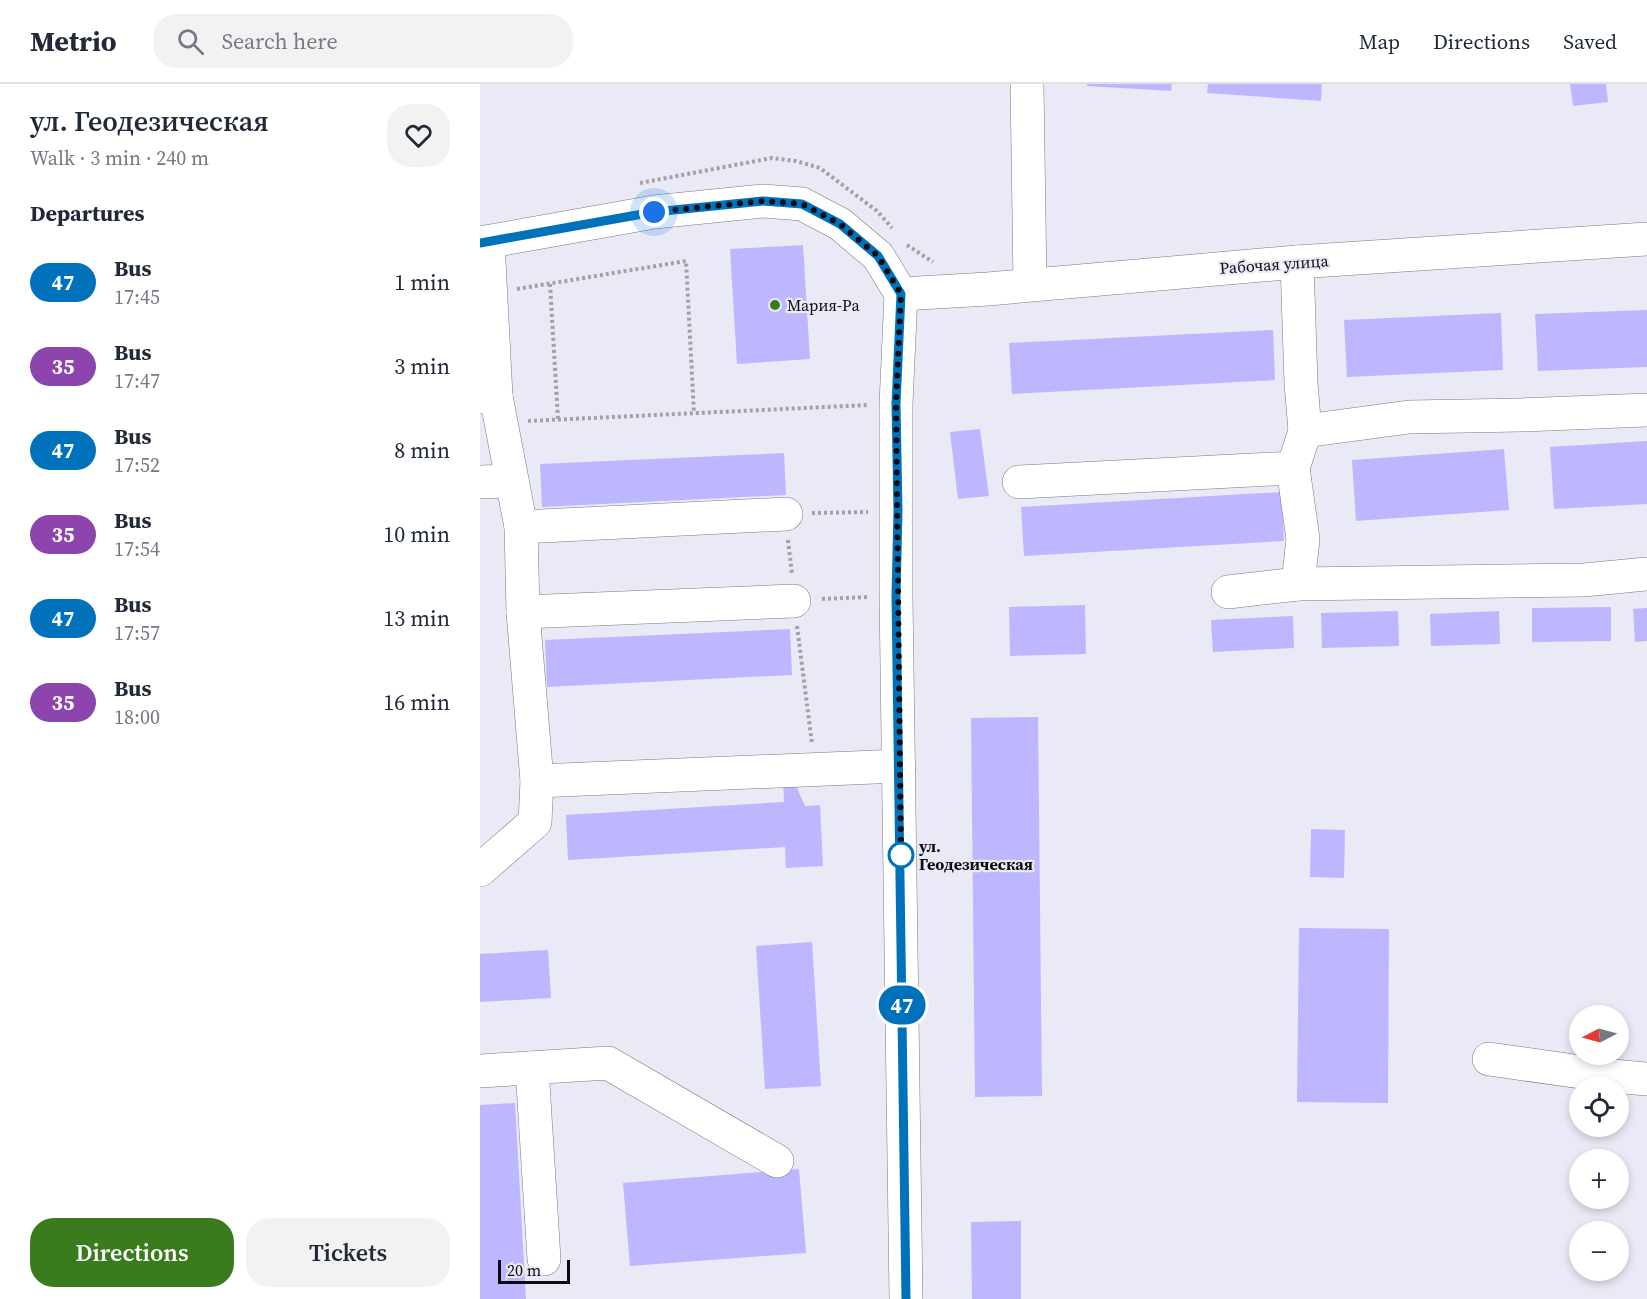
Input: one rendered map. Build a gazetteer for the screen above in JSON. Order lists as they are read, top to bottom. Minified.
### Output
{"streets":{"street":["Рабочая улица"]},"places":["Мария-Ра","ул. Геодезическая"],"lines":["bus line 47"],"scale_bar":"20 m","north":"left","page":{"header":"Metrio","search":"Search here","nav":["Map","Directions","Saved"],"heading":[["ул. Геодезическая","Walk · 3 min · 240 m"],"Departures"],"on_map":"47","list":[{"mark":"47","name":"Bus","note":"17:45","value":"1 min"},{"mark":"35","name":"Bus","note":"17:47","value":"3 min"},{"mark":"47","name":"Bus","note":"17:52","value":"8 min"},{"mark":"35","name":"Bus","note":"17:54","value":"10 min"},{"mark":"47","name":"Bus","note":"17:57","value":"13 min"},{"mark":"35","name":"Bus","note":"18:00","value":"16 min"}],"map_buttons":["+","−"],"buttons":["Directions","Tickets"],"scale":"20 m"}}
